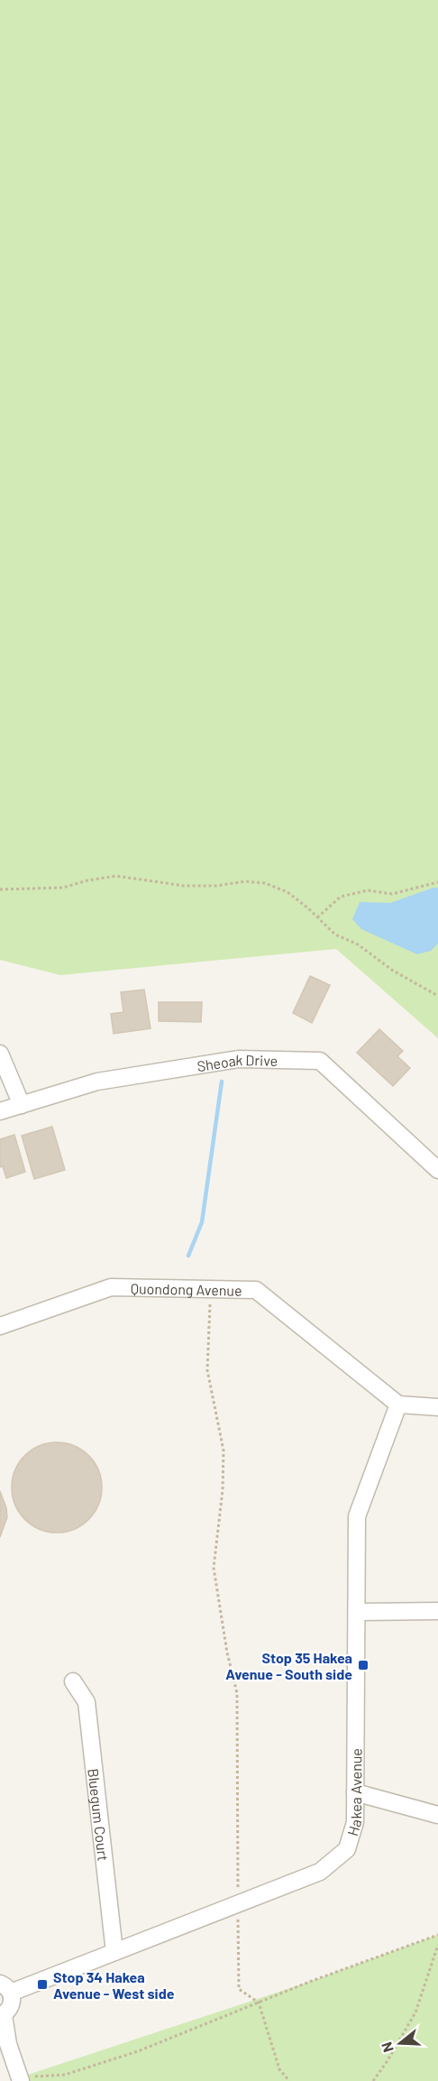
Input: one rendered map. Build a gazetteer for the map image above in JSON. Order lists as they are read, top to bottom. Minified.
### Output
{"streets":{"street":["Sheoak Drive","Quondong Avenue","Hakea Avenue","Bluegum Court"]},"crossings":[["Quondong Avenue","Hakea Avenue"],["Hakea Avenue","Bluegum Court"]],"places":{"transit":["Stop 35 Hakea Avenue - South side","Stop 34 Hakea Avenue - West side"]},"north":"left"}
